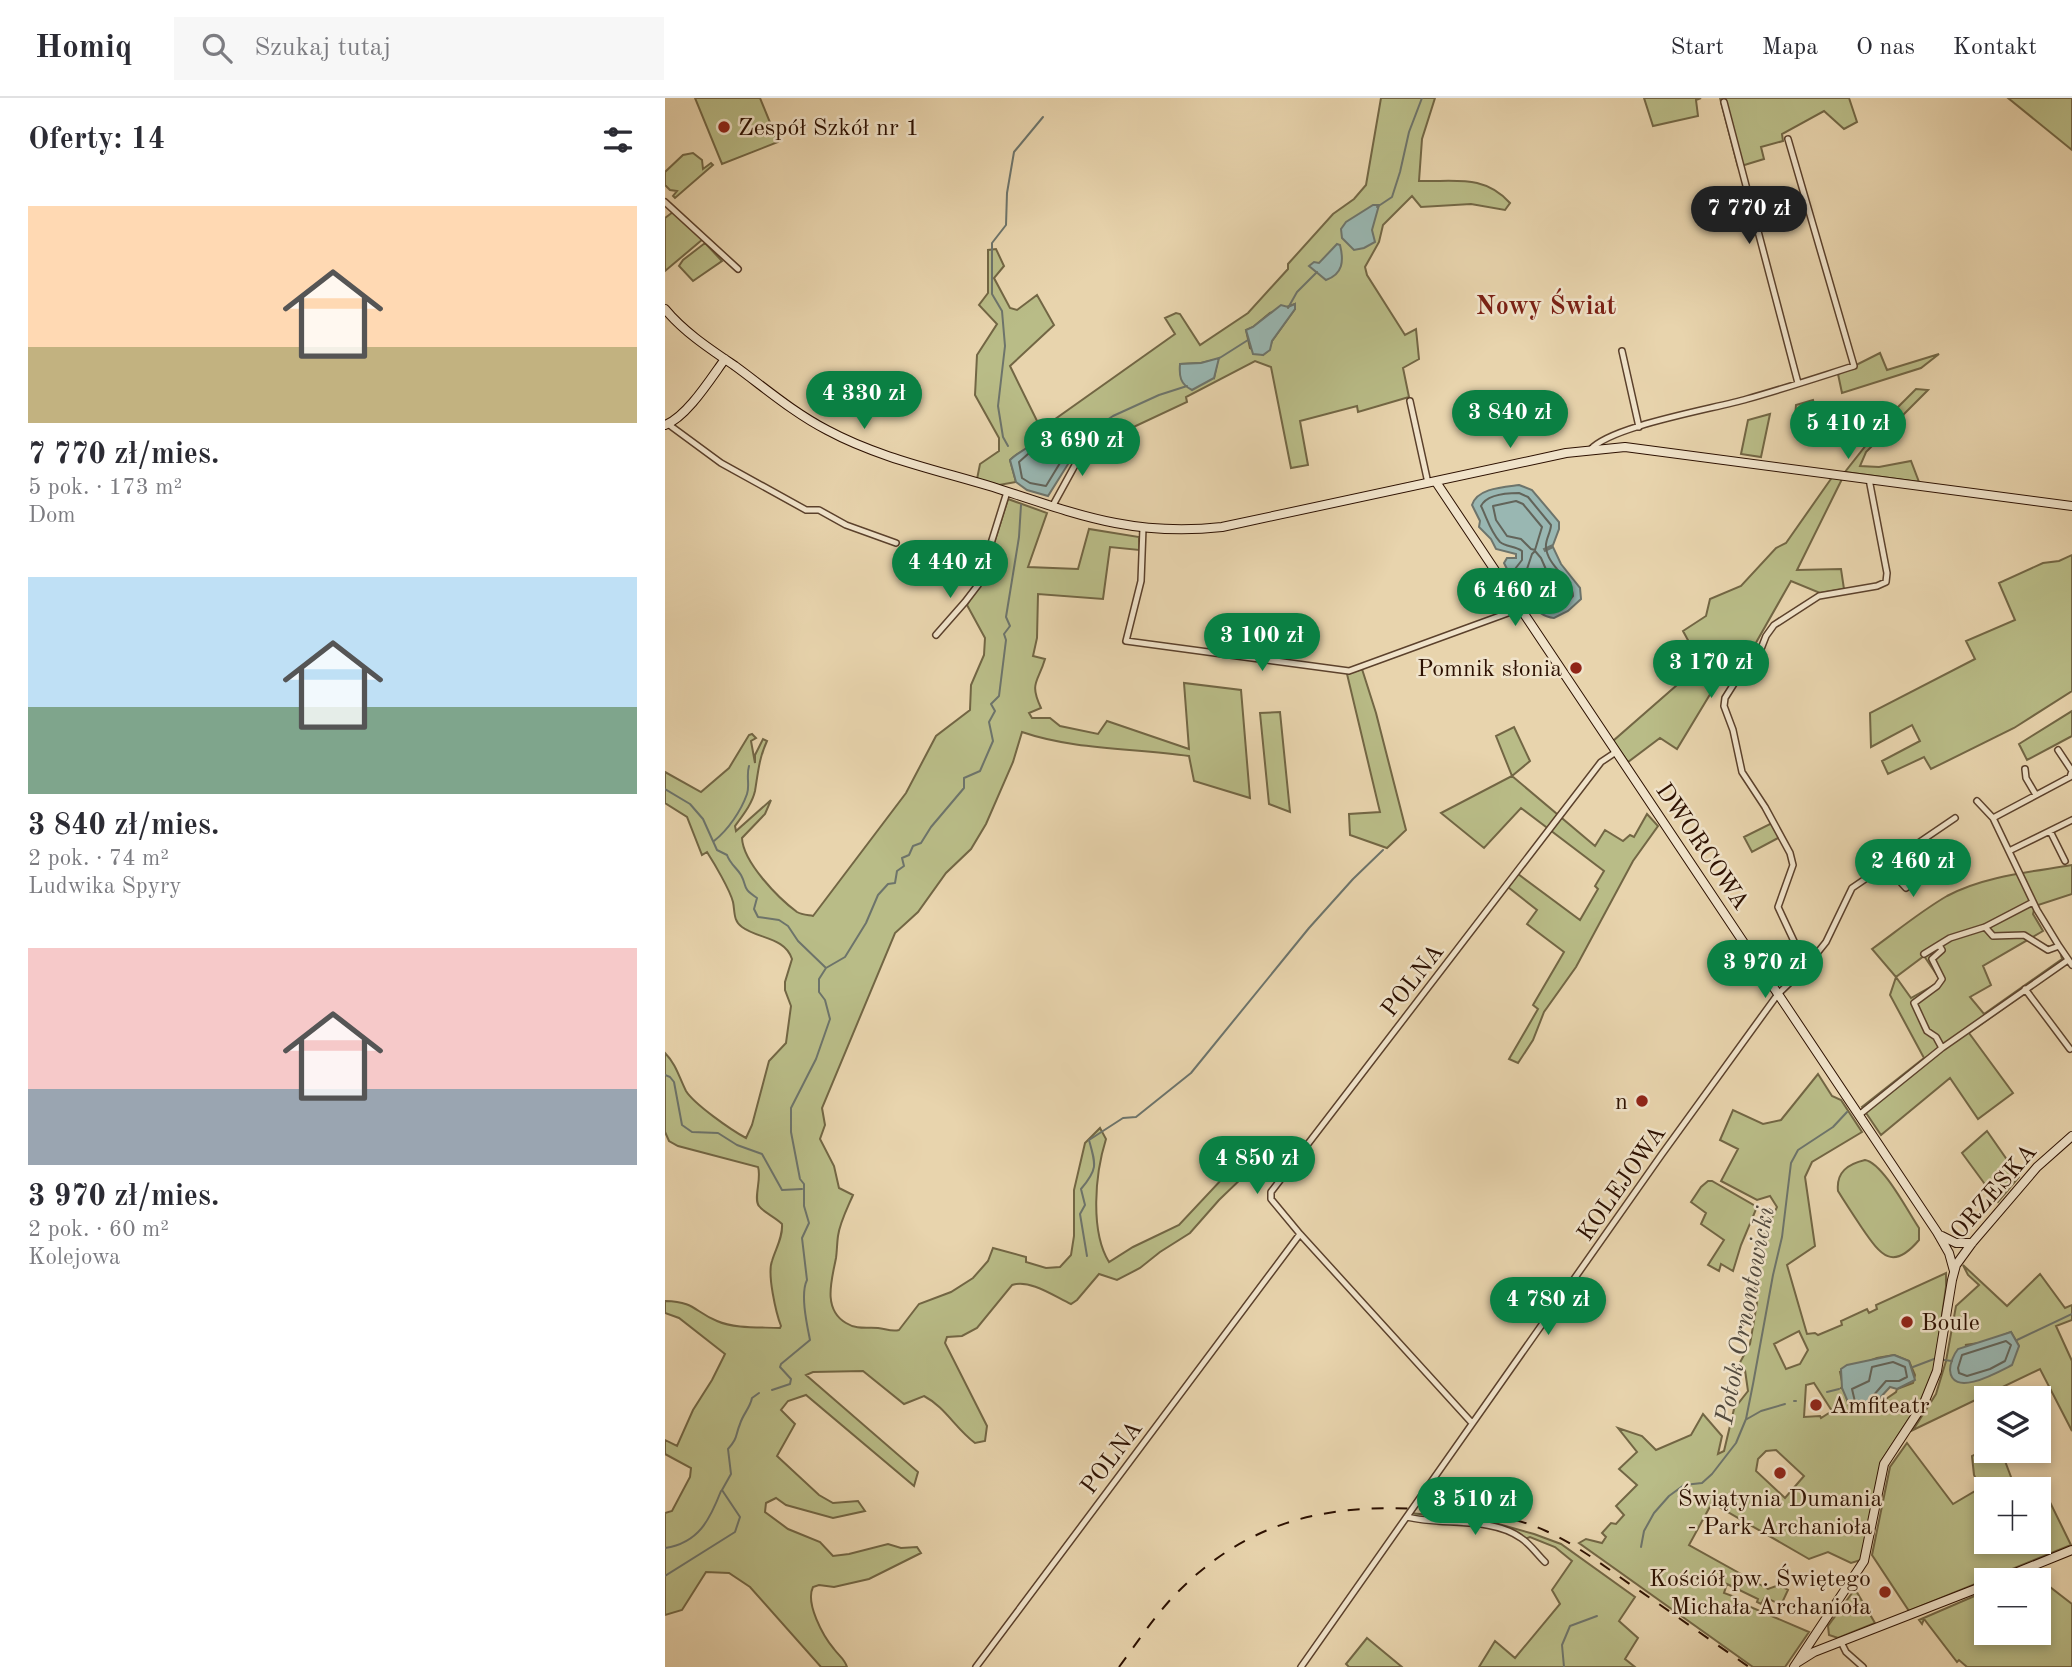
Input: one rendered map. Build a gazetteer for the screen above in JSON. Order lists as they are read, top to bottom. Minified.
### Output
{"streets":{"street":["DWORCOWA","POLNA","KOLEJOWA","ORZESKA"]},"crossings":[["DWORCOWA","POLNA"],["DWORCOWA","KOLEJOWA"],["DWORCOWA","ORZESKA"],["POLNA","KOLEJOWA"]],"districts":["Nowy Świat"],"water":["Potok Ornontowicki"],"places":["Zespół Szkół nr 1","Pomnik słonia","n","Boule","Amfiteatr","Świątynia Dumania - Park Archanioła","Kościół pw. Świętego Michała Archanioła"],"page":{"header":"Homiq","search":"Szukaj tutaj","nav":["Start","Mapa","O nas","Kontakt"],"heading":"Oferty: 14","list":[{"name":"7 770 zł/mies.","note":"5 pok. · 173 m² · Dom"},{"name":"3 840 zł/mies.","note":"2 pok. · 74 m² · Ludwika Spyry"},{"name":"3 970 zł/mies.","note":"2 pok. · 60 m² · Kolejowa"}],"price":["7 770 zł","4 330 zł","3 840 zł","5 410 zł","3 690 zł","4 440 zł","6 460 zł","3 100 zł","3 170 zł","2 460 zł","3 970 zł","4 850 zł","4 780 zł","3 510 zł"],"map_buttons":["+","−"]}}
